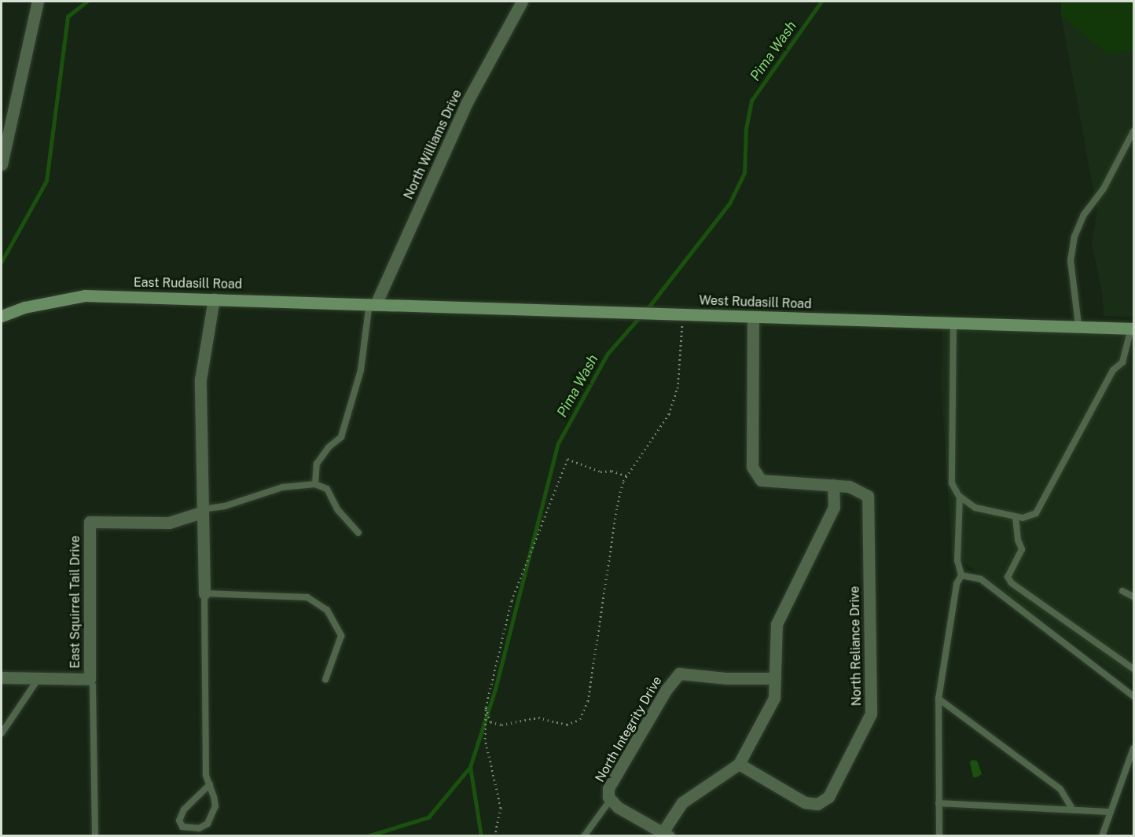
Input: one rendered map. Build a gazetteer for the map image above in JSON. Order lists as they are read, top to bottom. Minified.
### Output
{"streets":{"street":["North Williams Drive","East Rudasill Road","West Rudasill Road","East Squirrel Tail Drive","North Reliance Drive","North Integrity Drive"]},"crossings":[["North Williams Drive","East Rudasill Road"],["North Williams Drive","West Rudasill Road"],["East Rudasill Road","West Rudasill Road"]],"water":["Pima Wash"]}
